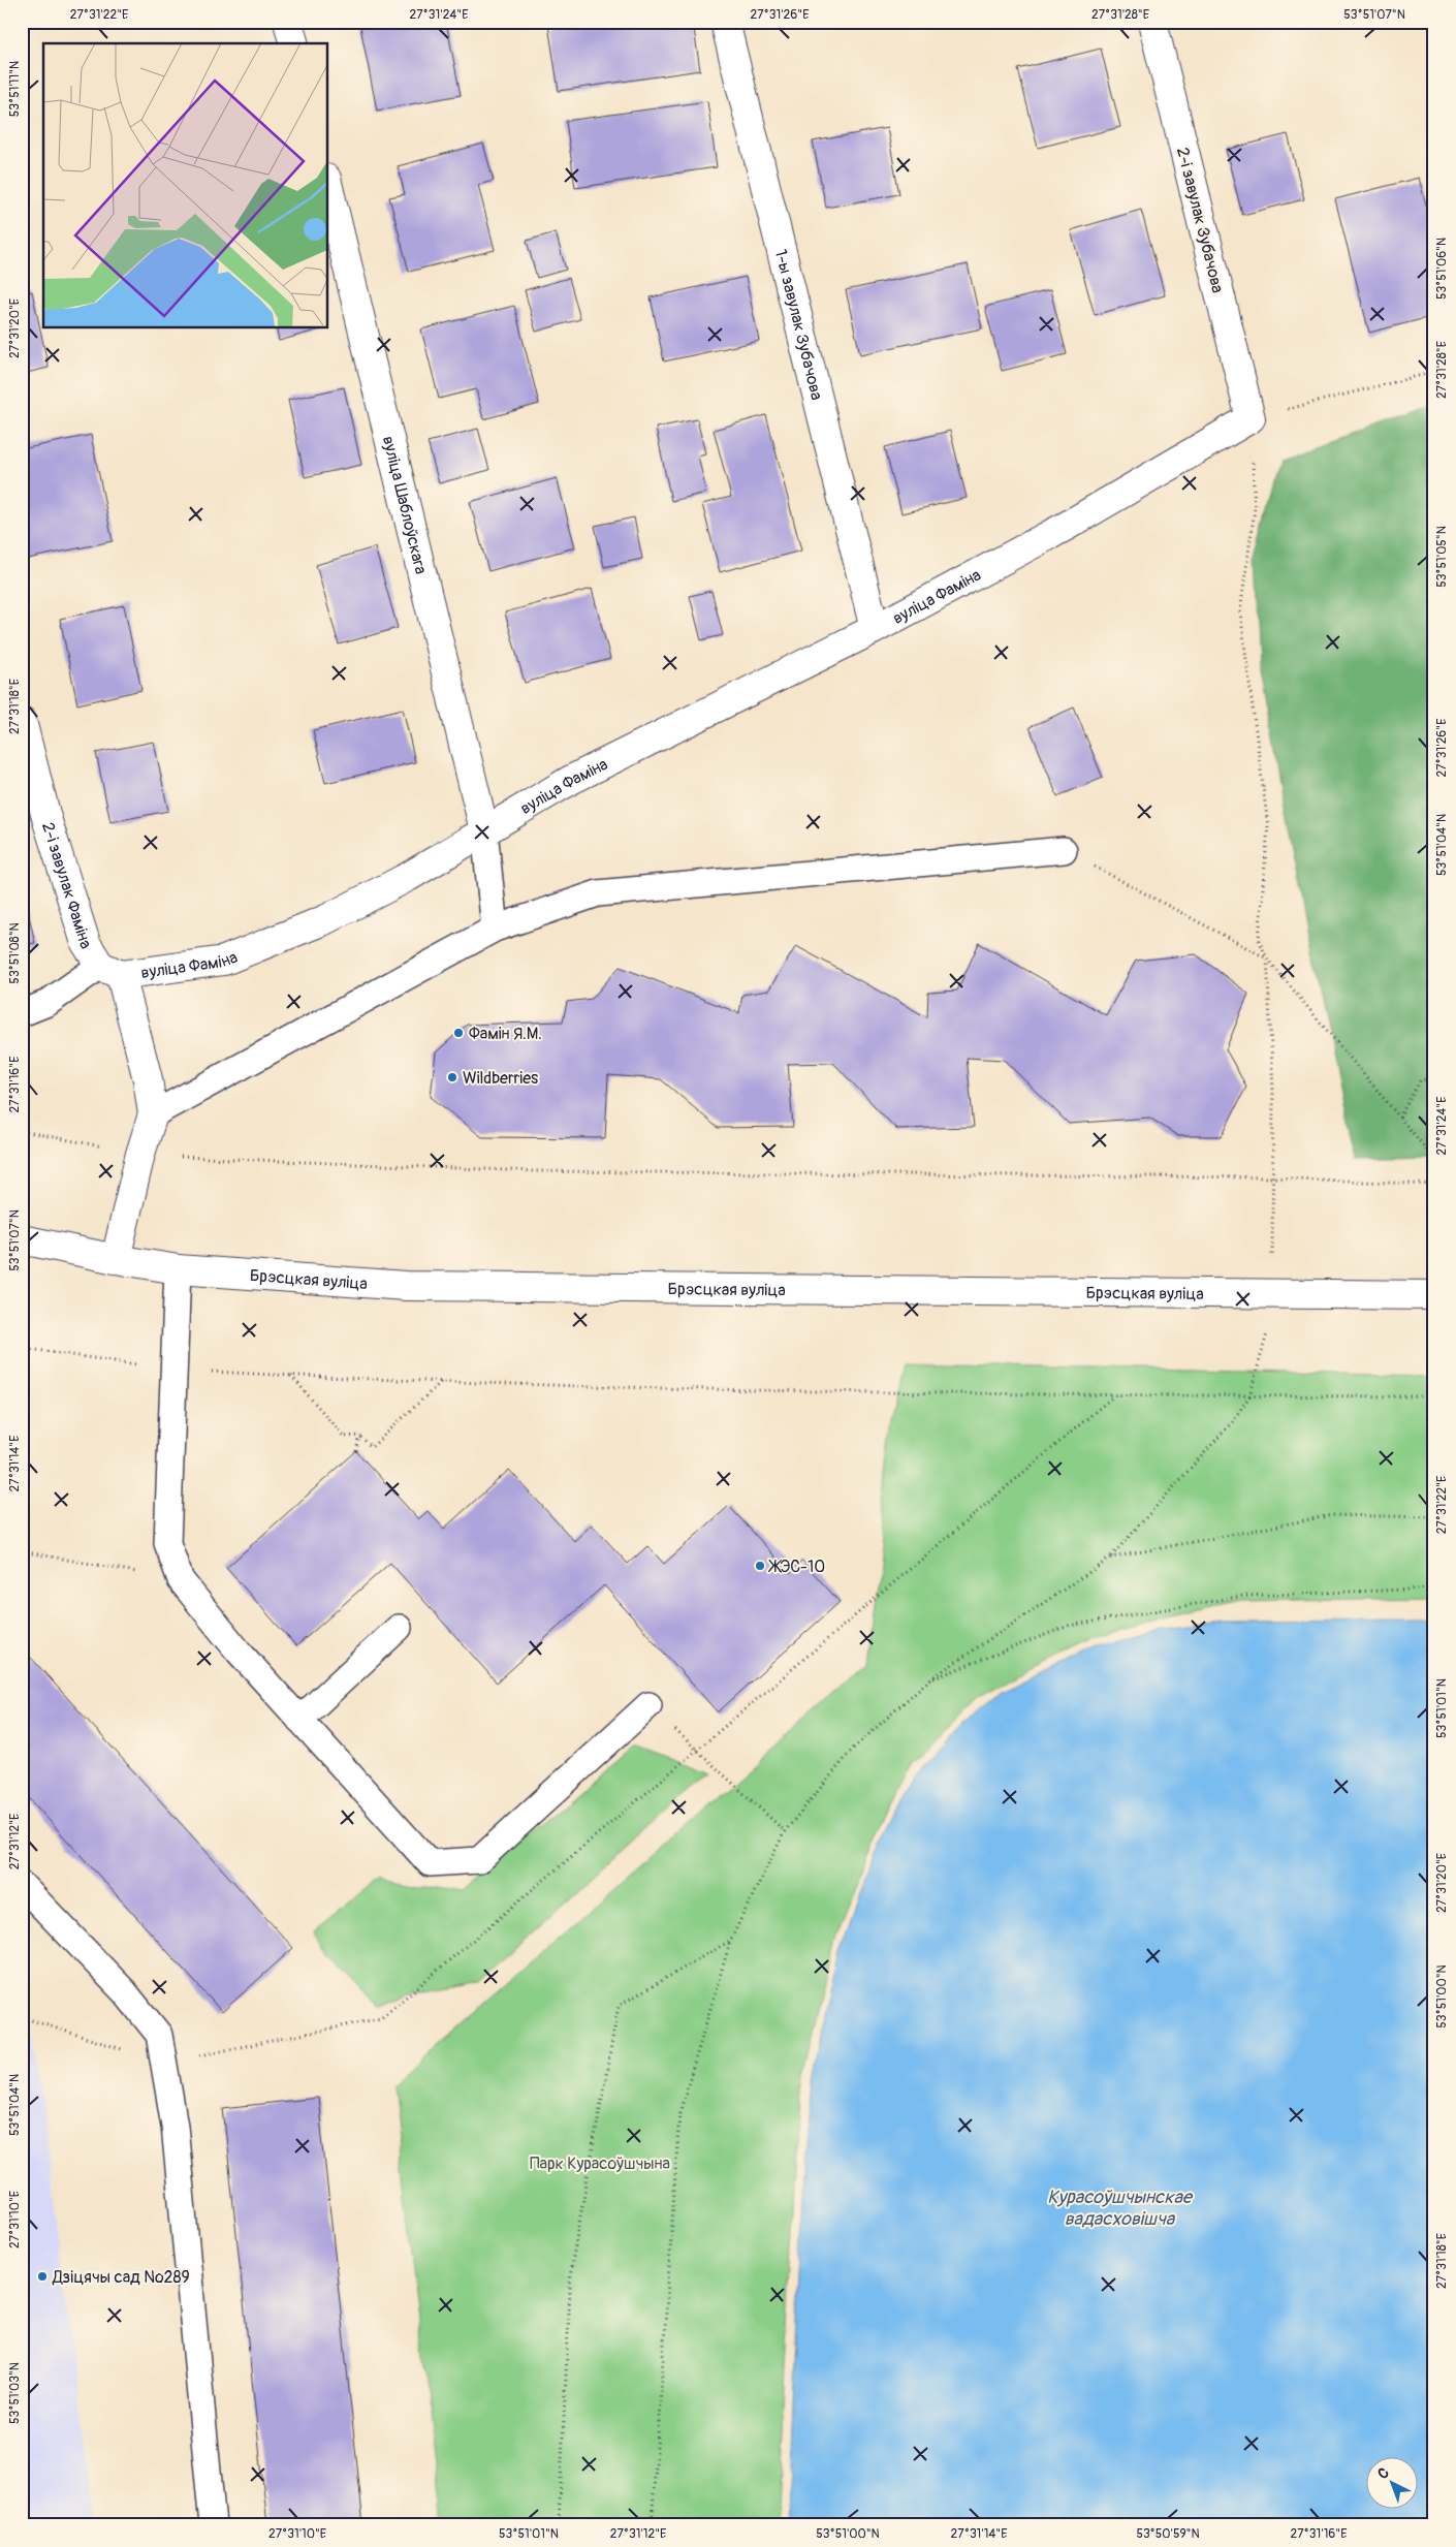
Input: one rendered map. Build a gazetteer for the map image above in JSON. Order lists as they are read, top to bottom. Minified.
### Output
{"streets":{"street":["2-і завулак Зубачова","1-ы завулак Зубачова","вуліца Шаблоўскага","вуліца Фаміна","2-і завулак Фаміна","Брэсцкая вуліца"]},"crossings":[["2-і завулак Зубачова","вуліца Фаміна"],["1-ы завулак Зубачова","вуліца Фаміна"],["вуліца Шаблоўскага","вуліца Фаміна"],["вуліца Фаміна","2-і завулак Фаміна"],["вуліца Фаміна","Брэсцкая вуліца"]],"water":["Курасоўшчынскае вадасховішча"],"parks":["Парк Курасоўшчына"],"places":["Фамін Я.М.","Wildberries","ЖЭС-10","Дзіцячы сад №289"],"north":"top left","coordinates":["27°31'22\"E","27°31'24\"E","27°31'26\"E","27°31'28\"E","53°51'07\"N","53°51'11\"N","53°51'06\"N","27°31'20\"E","53°51'05\"N","27°31'18\"E","53°51'04\"N","53°51'08\"N","27°31'16\"E","27°31'14\"E","53°51'01\"N","27°31'12\"E","53°51'00\"N","27°31'10\"E","53°51'03\"N","53°50'59\"N"]}
